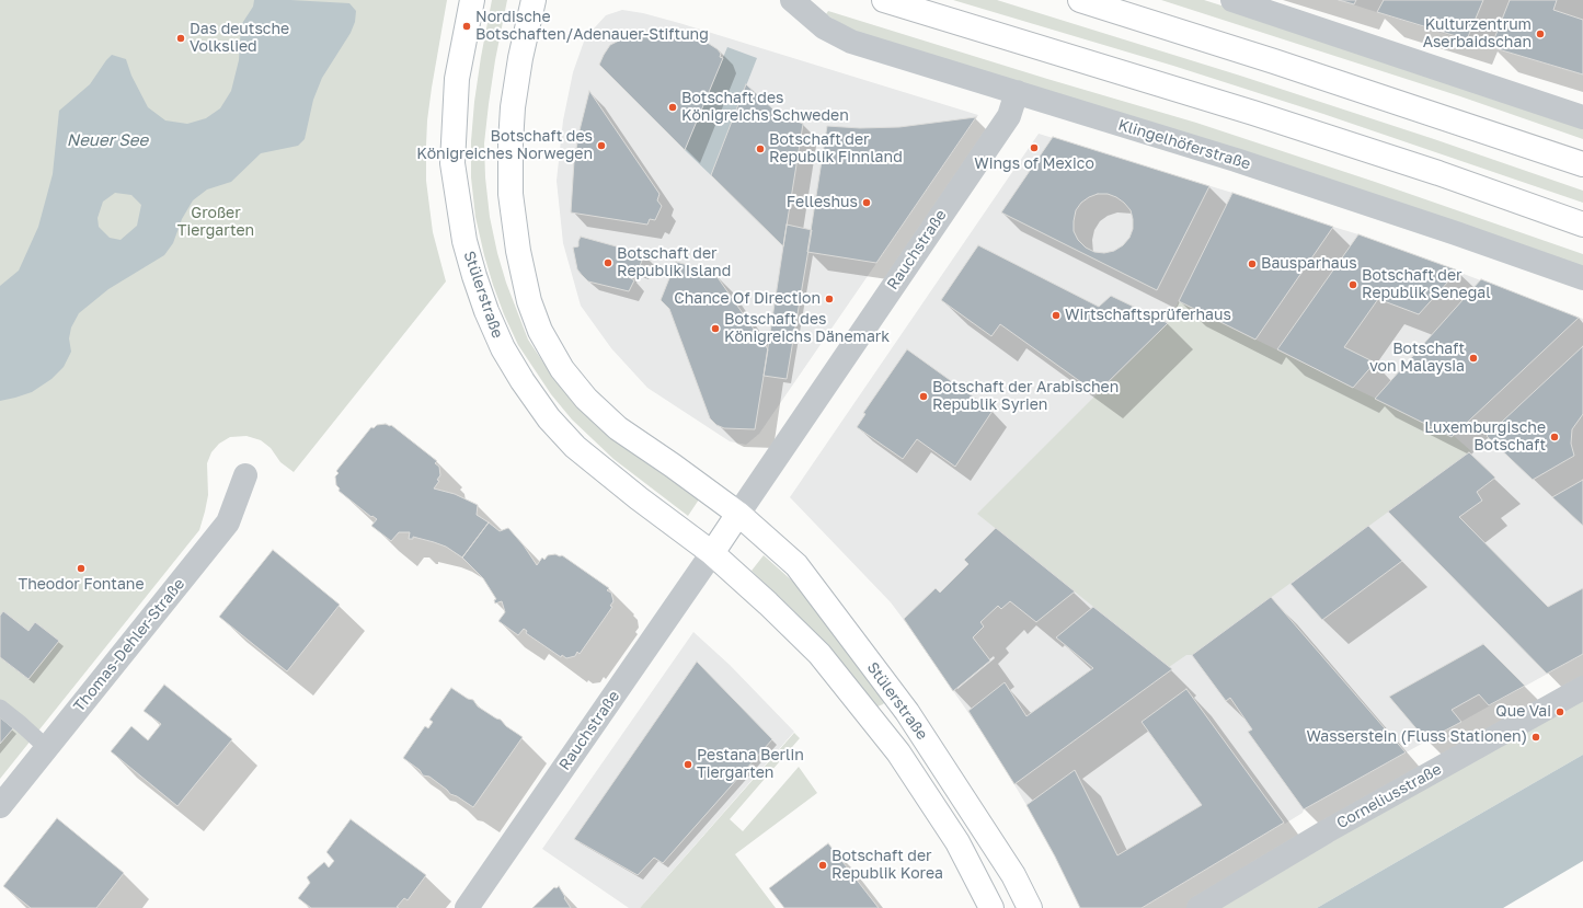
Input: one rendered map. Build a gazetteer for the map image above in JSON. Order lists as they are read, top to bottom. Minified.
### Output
{"streets":{"main road":["Stülerstraße"],"street":["Klingelhöferstraße","Rauchstraße","Thomas-Dehler-Straße","Corneliusstraße"]},"crossings":[["Klingelhöferstraße","Rauchstraße"],["Rauchstraße","Stülerstraße"]],"water":["Neuer See"],"parks":["Großer Tiergarten"],"places":["Nordische Botschaften/Adenauer-Stiftung","Kulturzentrum Aserbaidschan","Das deutsche Volkslied","Botschaft des Königreichs Schweden","Botschaft des Königreiches Norwegen","Wings of Mexico","Botschaft der Republik Finnland","Felleshus","Botschaft der Republik Island","Bausparhaus","Botschaft der Republik Senegal","Chance Of Direction","Wirtschaftsprüferhaus","Botschaft des Königreichs Dänemark","Botschaft von Malaysia","Botschaft der Arabischen Republik Syrien","Luxemburgische Botschaft","Theodor Fontane","Que Vai","Wasserstein (Fluss Stationen)","Pestana Berlin Tiergarten","Botschaft der Republik Korea"]}
